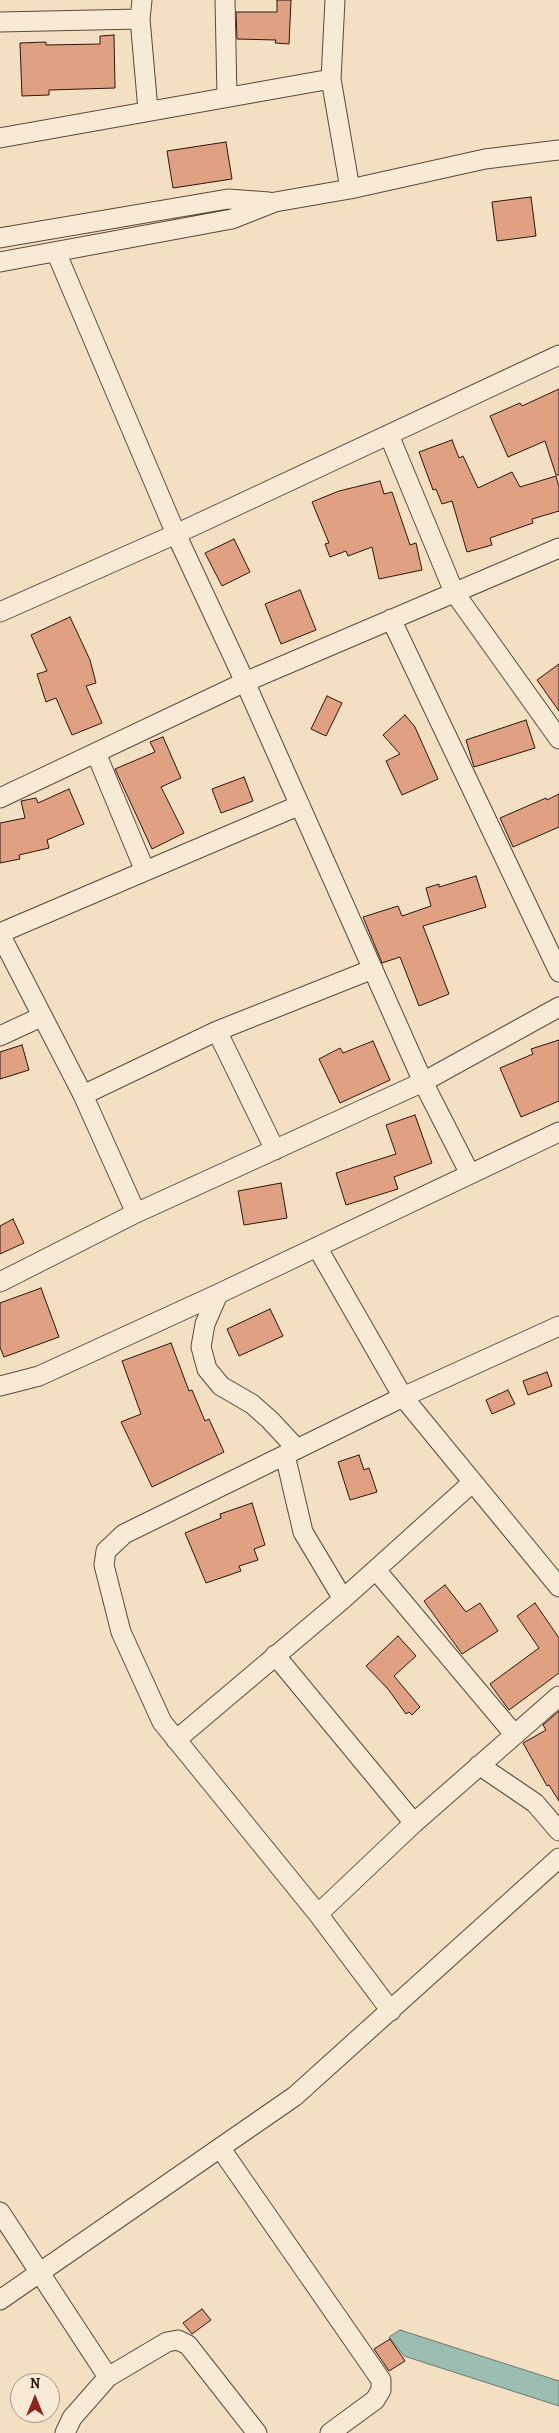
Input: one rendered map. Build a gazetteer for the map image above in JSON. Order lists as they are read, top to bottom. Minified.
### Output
{"north":"top"}
